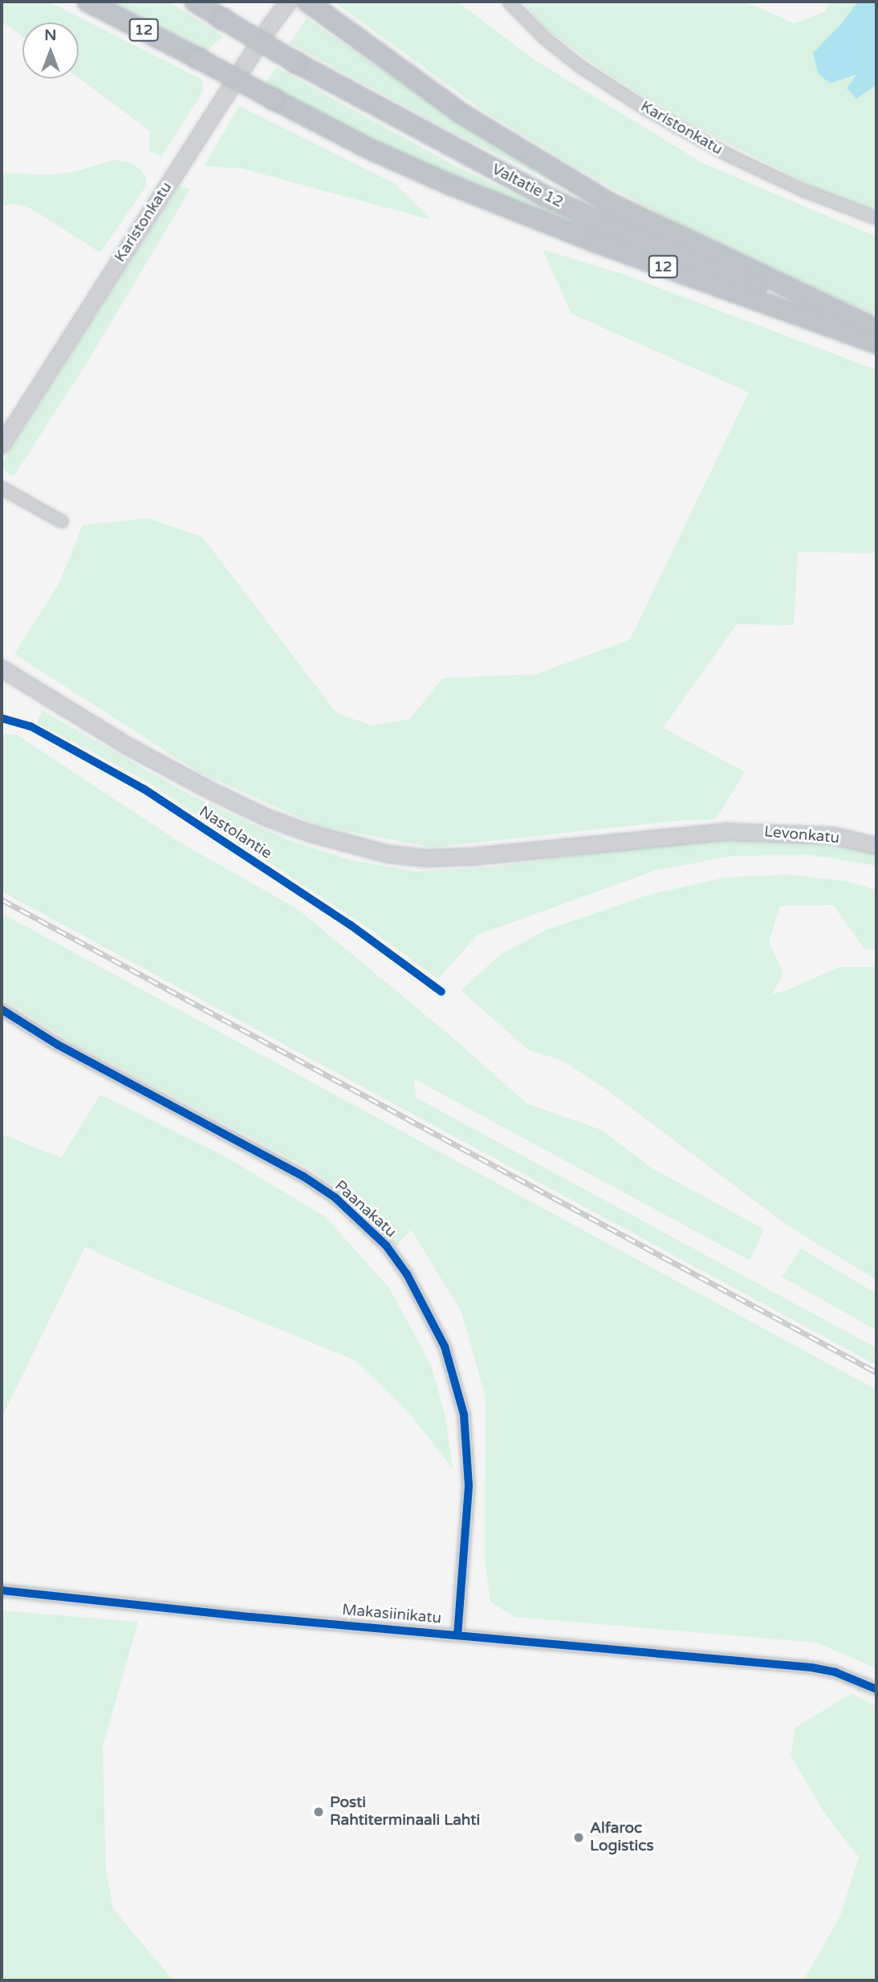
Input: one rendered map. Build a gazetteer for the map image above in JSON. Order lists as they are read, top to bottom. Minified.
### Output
{"streets":{"highway":["12","Valtatie 12"],"main road":["Karistonkatu","Nastolantie","Levonkatu"],"street":["Paanakatu","Makasiinikatu"]},"crossings":[["Nastolantie","Levonkatu"],["Paanakatu","Makasiinikatu"]],"places":["Posti Rahtiterminaali Lahti","Alfaroc Logistics"],"north":"top"}
